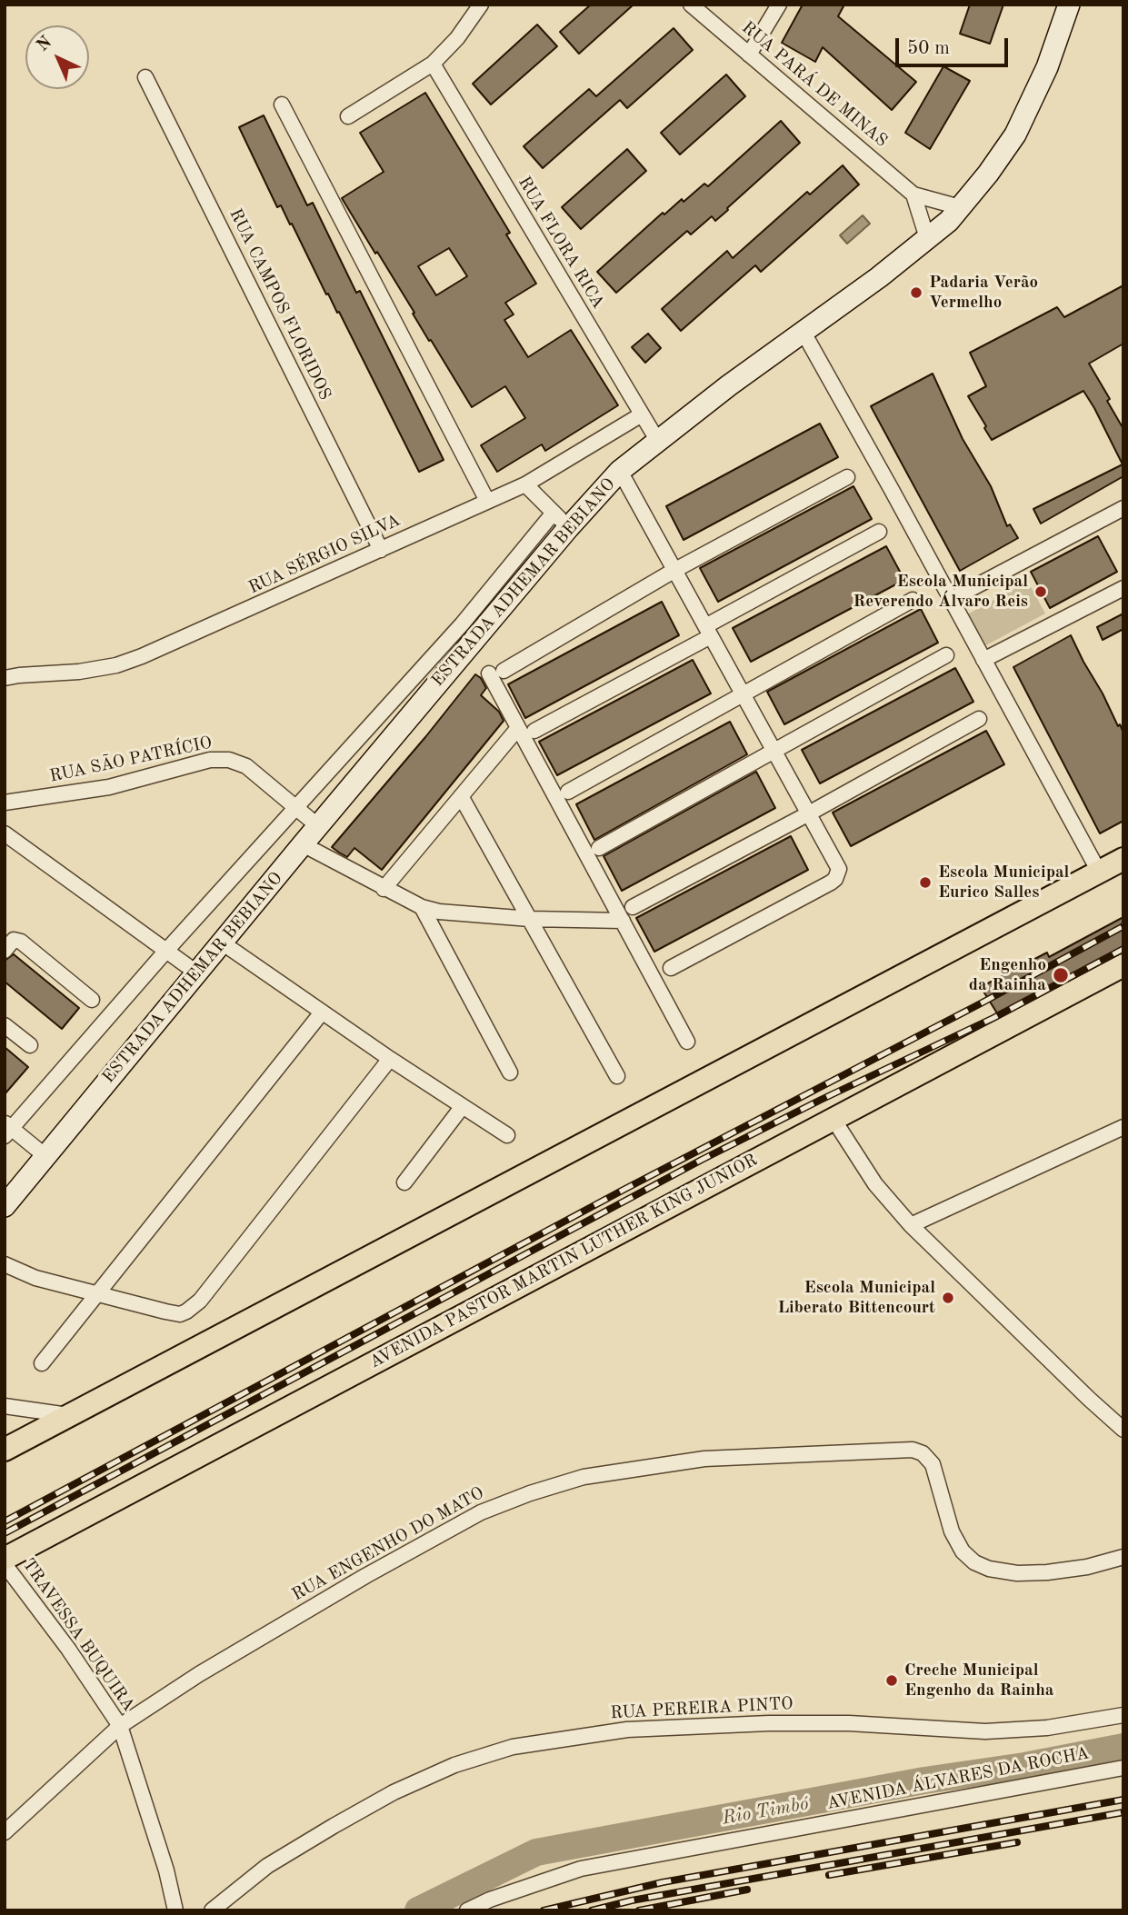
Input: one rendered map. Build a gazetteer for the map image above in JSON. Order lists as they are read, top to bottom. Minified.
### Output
{"streets":{"main road":["ESTRADA ADHEMAR BEBIANO","AVENIDA PASTOR MARTIN LUTHER KING JUNIOR"],"street":["RUA PARÁ DE MINAS","RUA FLORA RICA","RUA CAMPOS FLORIDOS","RUA SÉRGIO SILVA","RUA SÃO PATRÍCIO","RUA ENGENHO DO MATO","TRAVESSA BUQUIRA","RUA PEREIRA PINTO","AVENIDA ÁLVARES DA ROCHA"]},"crossings":[["RUA PARÁ DE MINAS","ESTRADA ADHEMAR BEBIANO"],["RUA FLORA RICA","RUA SÉRGIO SILVA"],["RUA FLORA RICA","ESTRADA ADHEMAR BEBIANO"],["RUA CAMPOS FLORIDOS","RUA SÉRGIO SILVA"],["ESTRADA ADHEMAR BEBIANO","RUA SÃO PATRÍCIO"],["RUA ENGENHO DO MATO","TRAVESSA BUQUIRA"]],"water":["Rio Timbó"],"places":["Padaria Verão Vermelho","Escola Municipal Reverendo Álvaro Reis","Escola Municipal Eurico Salles","Engenho da Rainha","Escola Municipal Liberato Bittencourt","Creche Municipal Engenho da Rainha"],"scale_bar":"50 m","north":"top left"}
